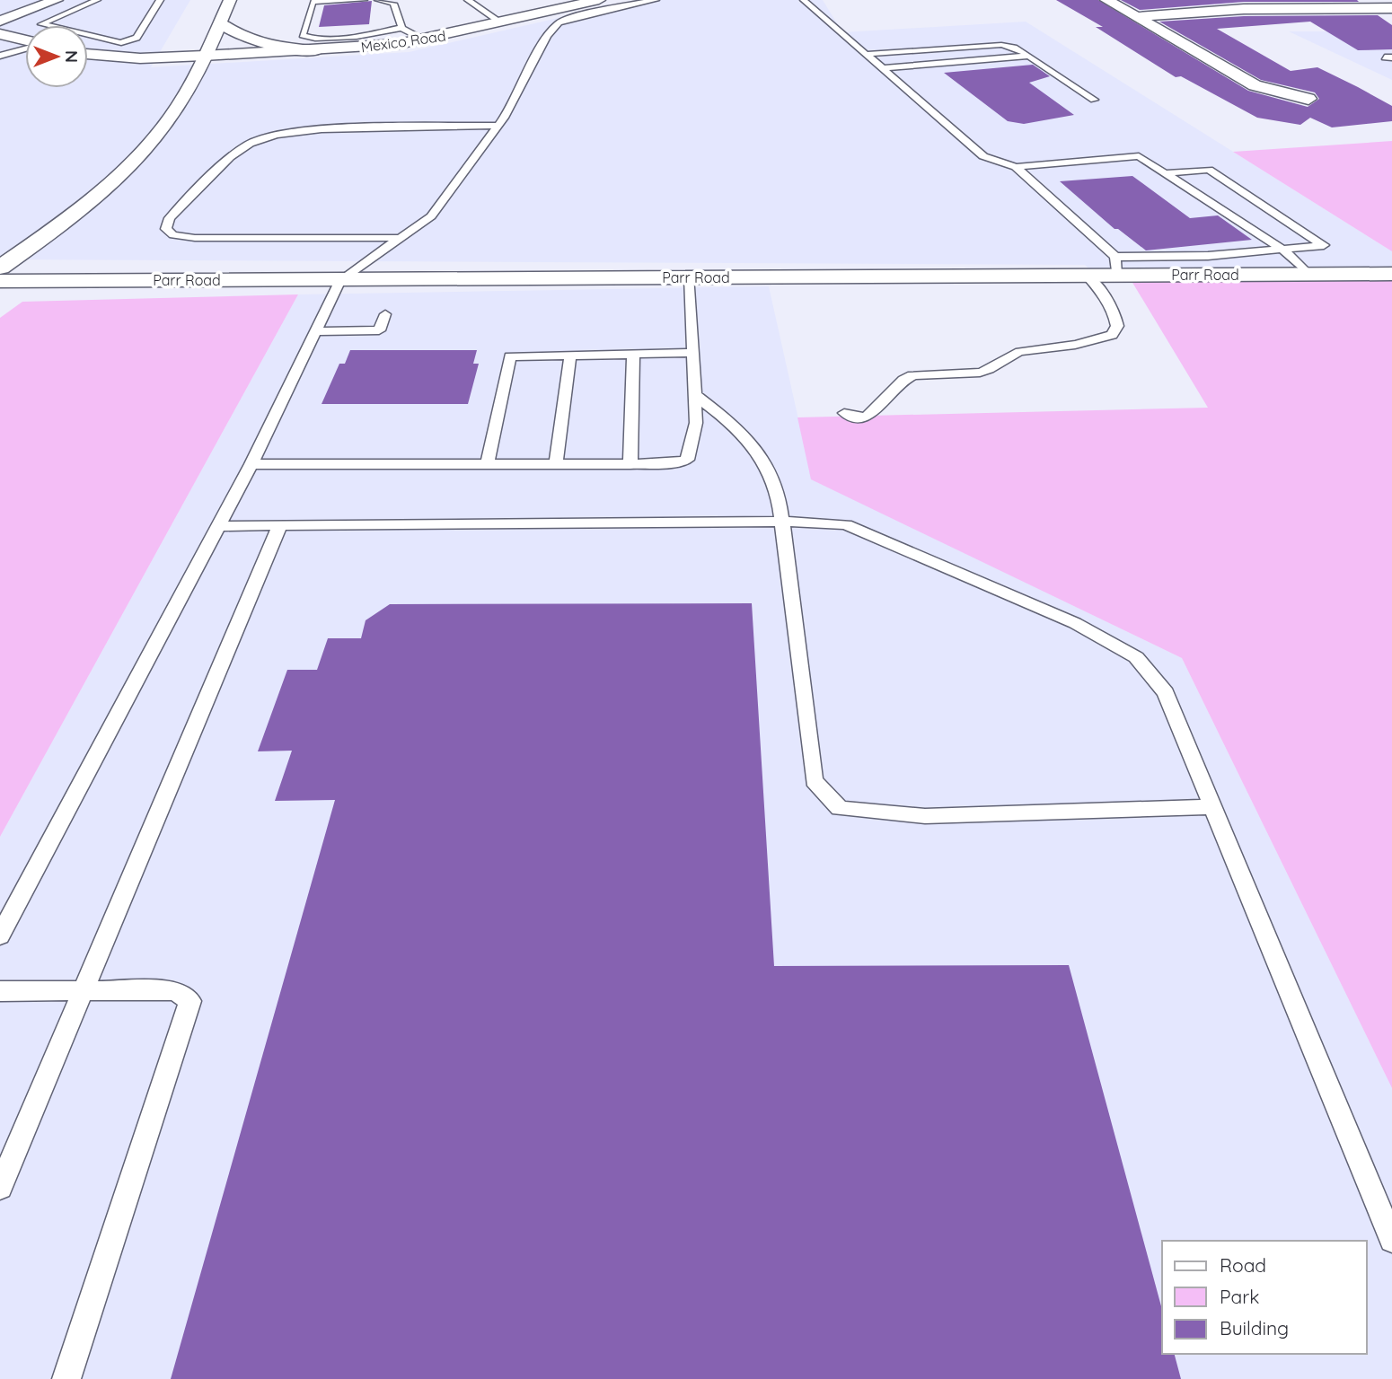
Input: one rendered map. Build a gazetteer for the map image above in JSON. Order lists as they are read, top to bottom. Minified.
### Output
{"streets":{"street":["Mexico Road","Parr Road"]},"legend":["Road","Park","Building"],"north":"right"}
